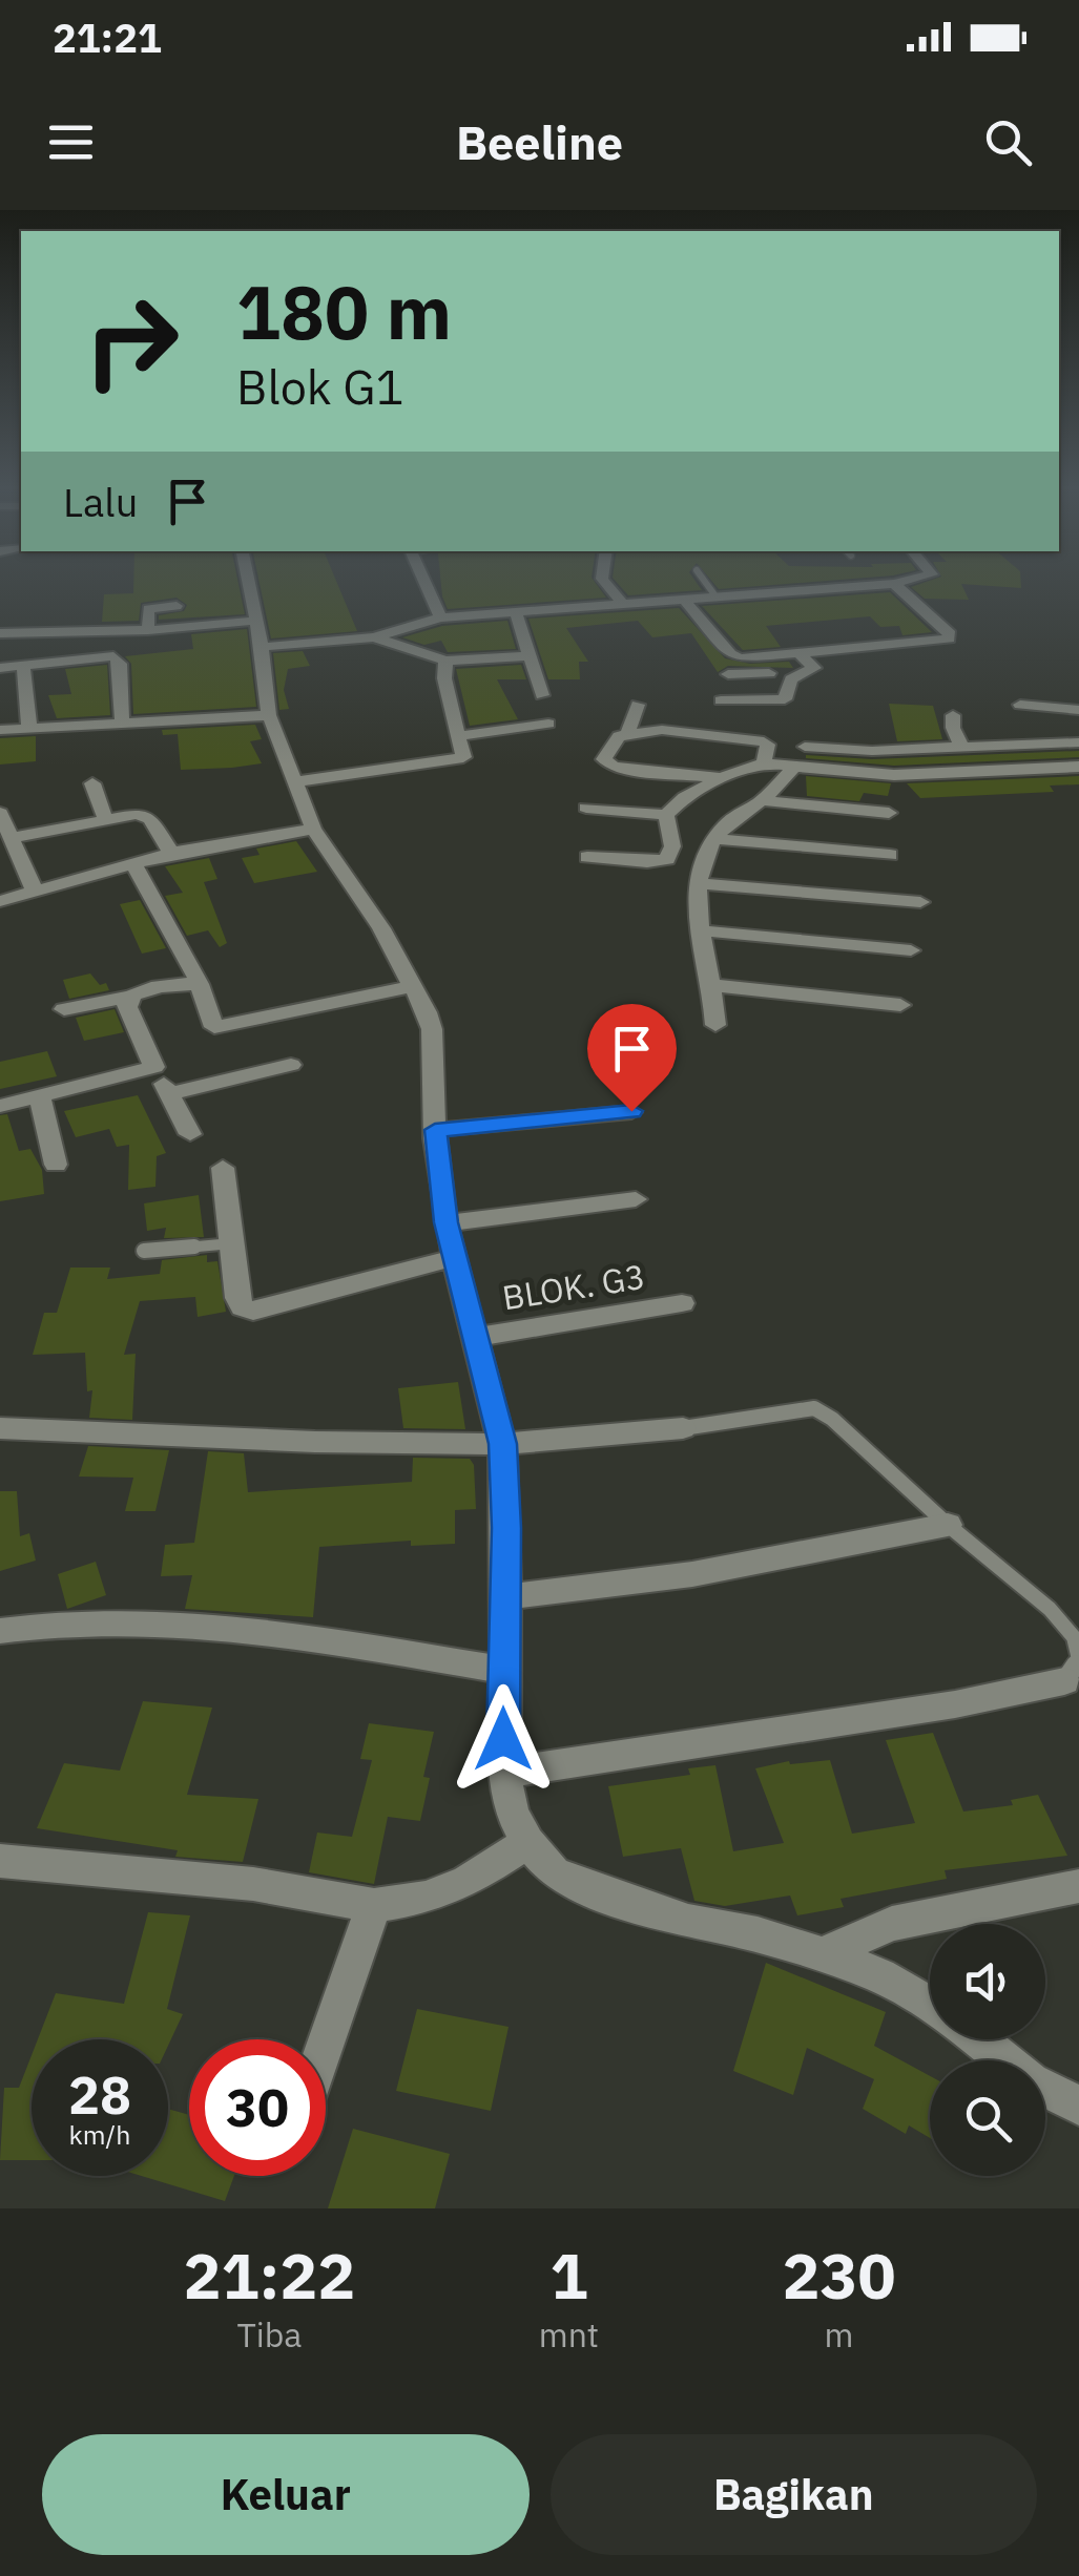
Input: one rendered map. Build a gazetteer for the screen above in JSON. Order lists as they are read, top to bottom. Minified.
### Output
{"streets":{"street":["BLOK. G3"]},"page":{"status":"21:21","header":"Beeline","turn":["180 m","Blok G1"],"then":"Lalu","speed":"28 km/h","limit":"30","eta":["21:22","Tiba","1","mnt","230","m"],"buttons":["Keluar","Bagikan"]}}
